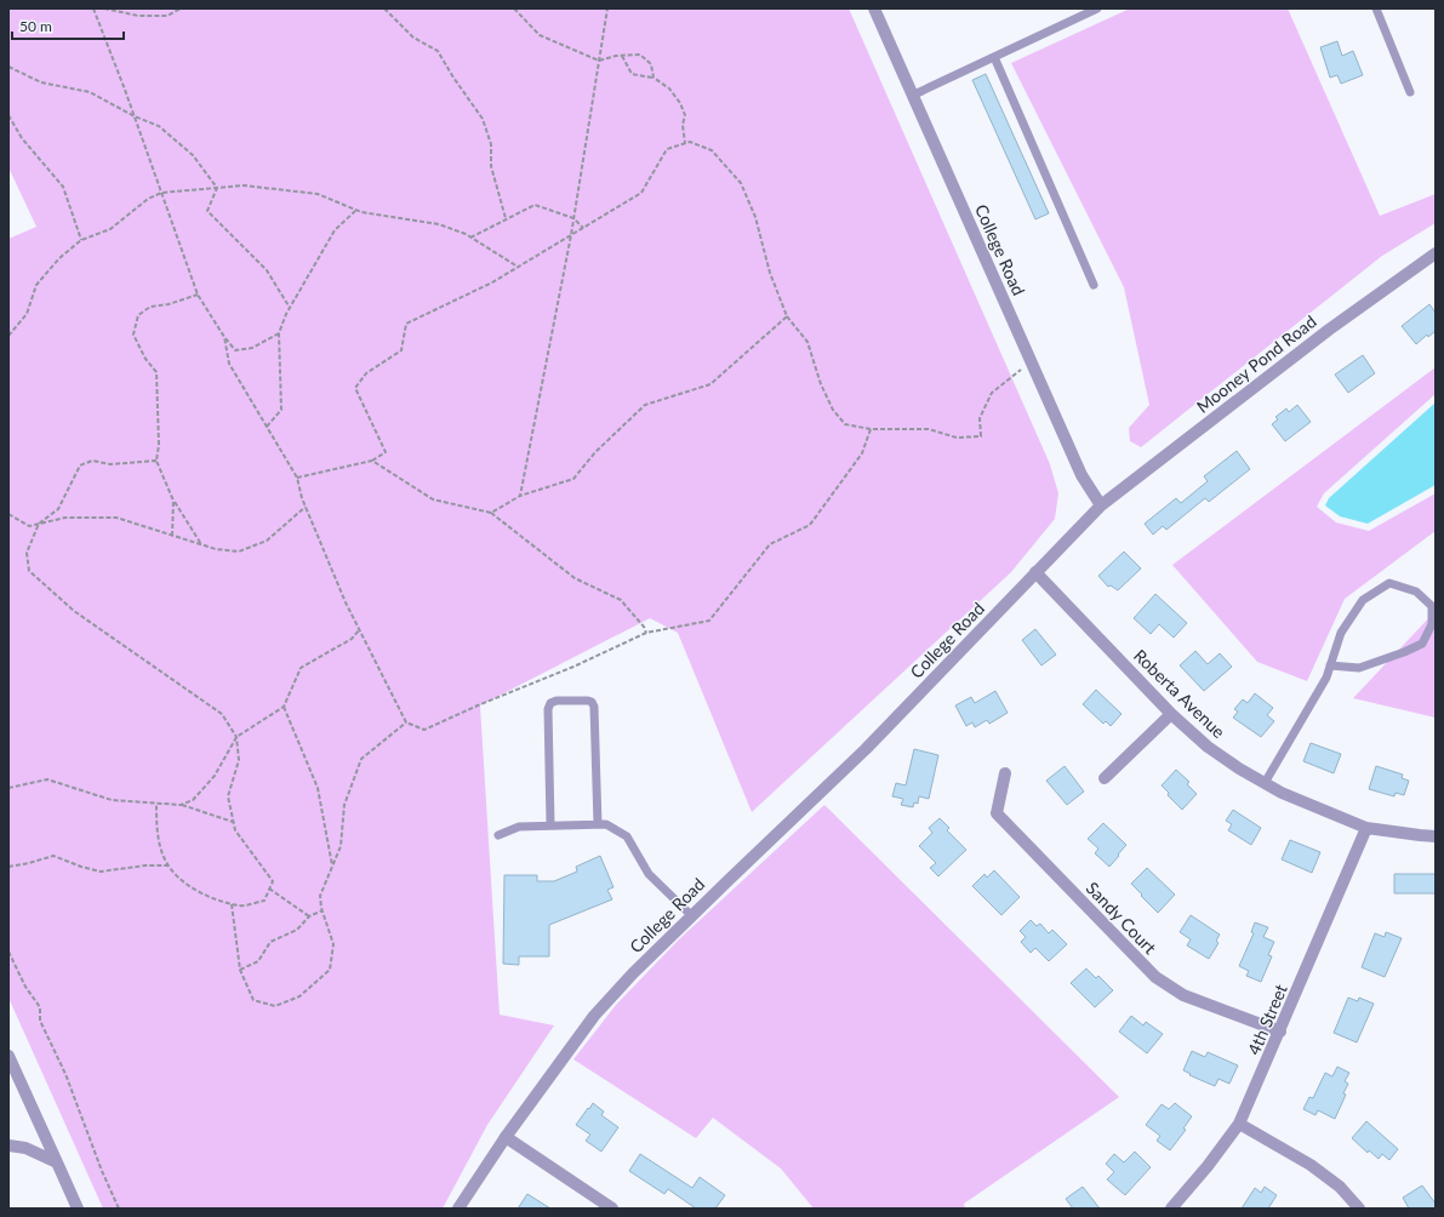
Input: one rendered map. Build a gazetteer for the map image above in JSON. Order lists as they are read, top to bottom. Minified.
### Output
{"streets":{"street":["College Road","Mooney Pond Road","Roberta Avenue","Sandy Court","4th Street"]},"crossings":[["College Road","Mooney Pond Road"],["College Road","Roberta Avenue"],["Roberta Avenue","4th Street"],["Sandy Court","4th Street"]],"scale_bar":"50 m"}
